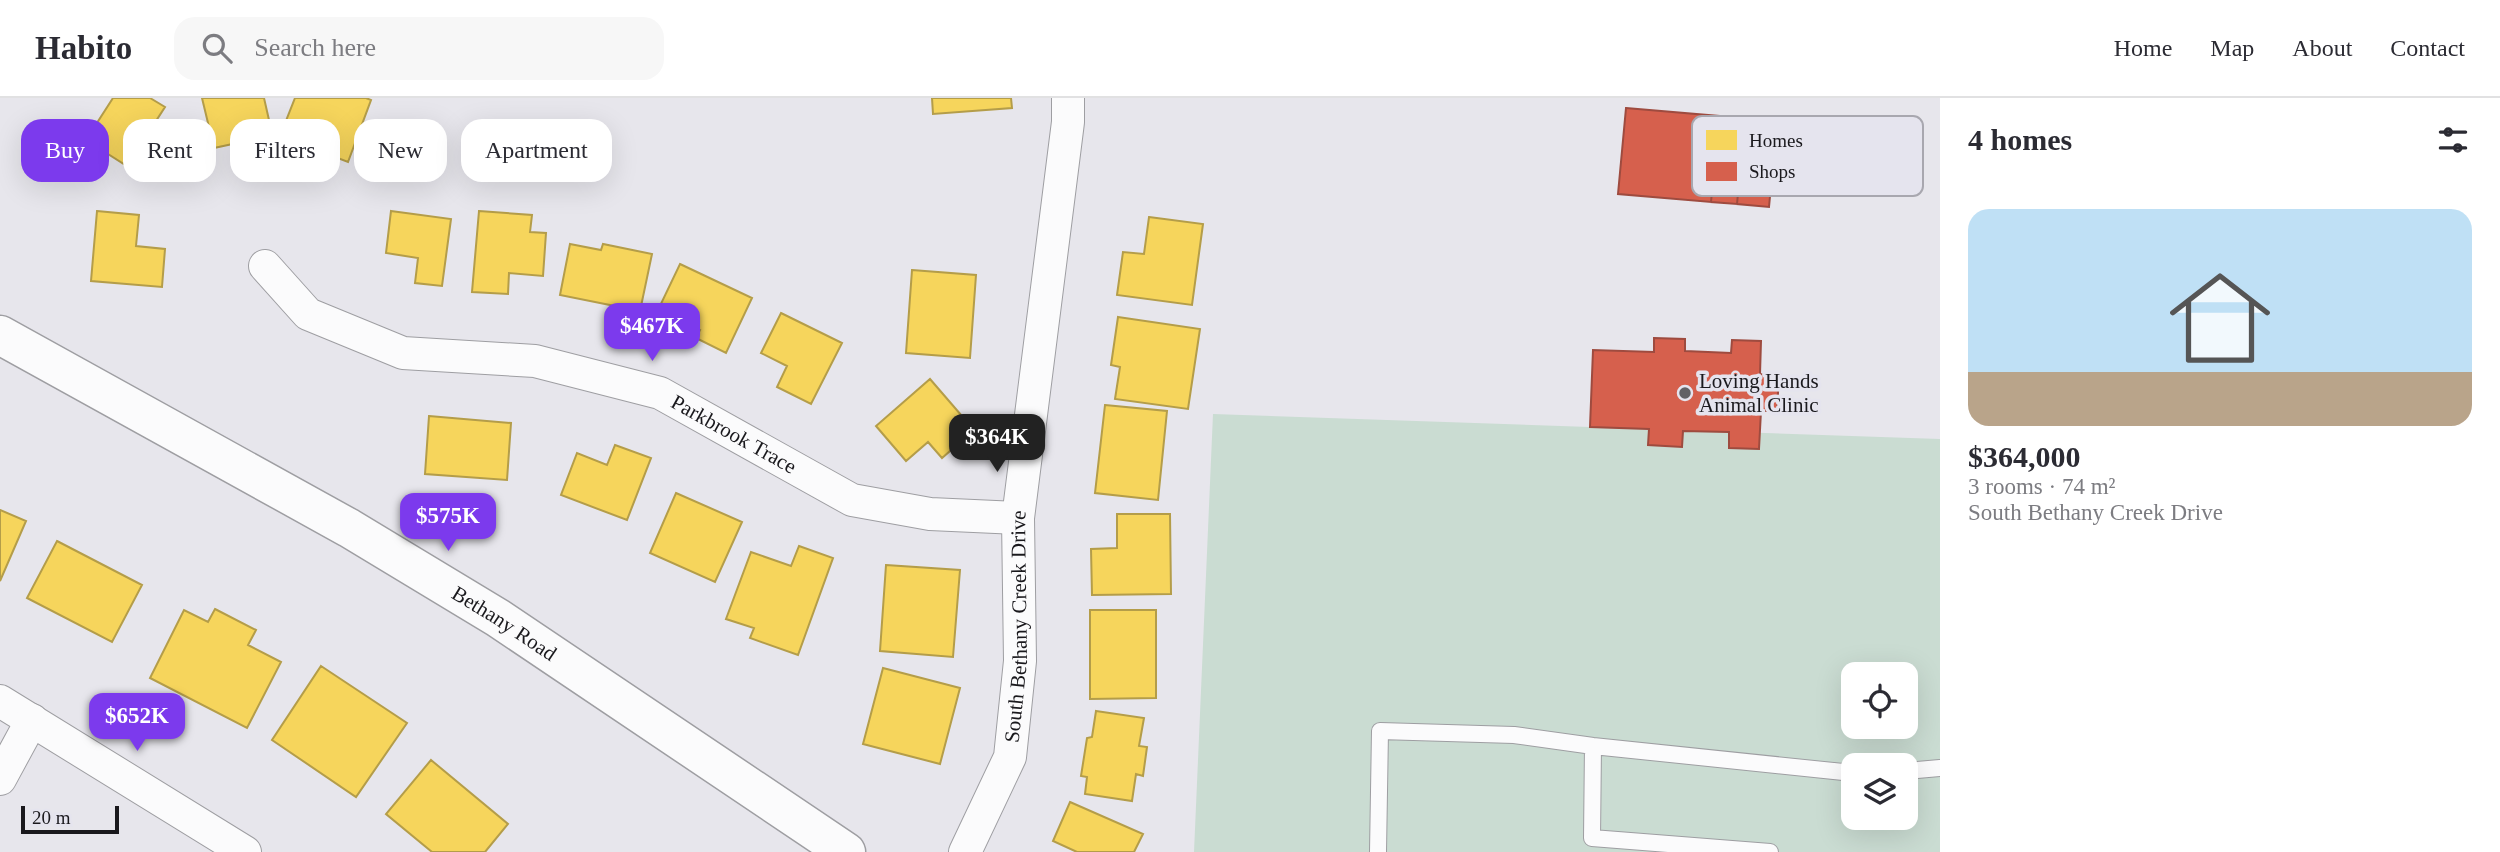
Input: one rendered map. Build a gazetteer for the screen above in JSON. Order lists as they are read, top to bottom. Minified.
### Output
{"streets":{"street":["Parkbrook Trace","Bethany Road","South Bethany Creek Drive"]},"crossings":[["Parkbrook Trace","South Bethany Creek Drive"]],"places":["Loving Hands Animal Clinic"],"legend":["Homes","Shops"],"scale_bar":"20 m","page":{"header":"Habito","search":"Search here","nav":["Home","Map","About","Contact"],"heading":"4 homes","chip":["Buy","Rent","Filters","New","Apartment"],"list":[{"name":"$364,000","note":"3 rooms · 74 m² · South Bethany Creek Drive"}],"price":["$467K","$364K","$575K","$652K"],"scale":"20 m"}}
